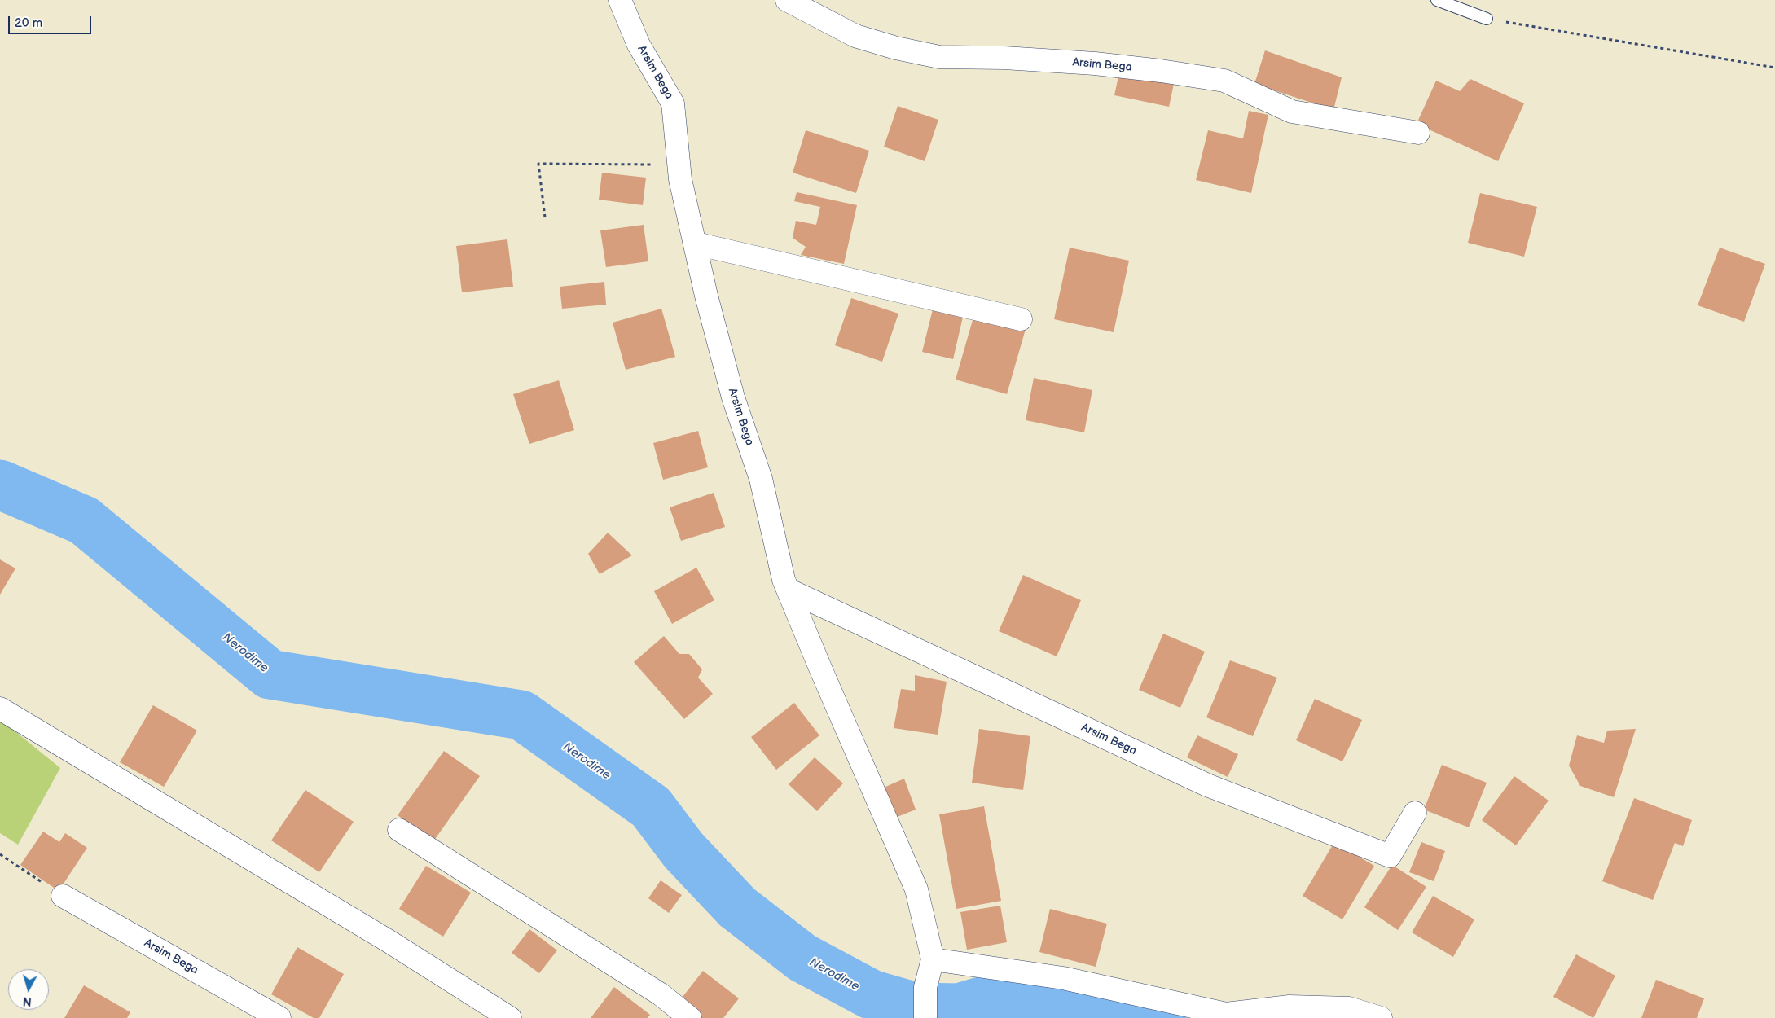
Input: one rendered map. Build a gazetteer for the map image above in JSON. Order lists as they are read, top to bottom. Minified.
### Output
{"streets":{"street":["Arsim Bega"]},"water":["Nerodime"],"scale_bar":"20 m","north":"bottom"}
